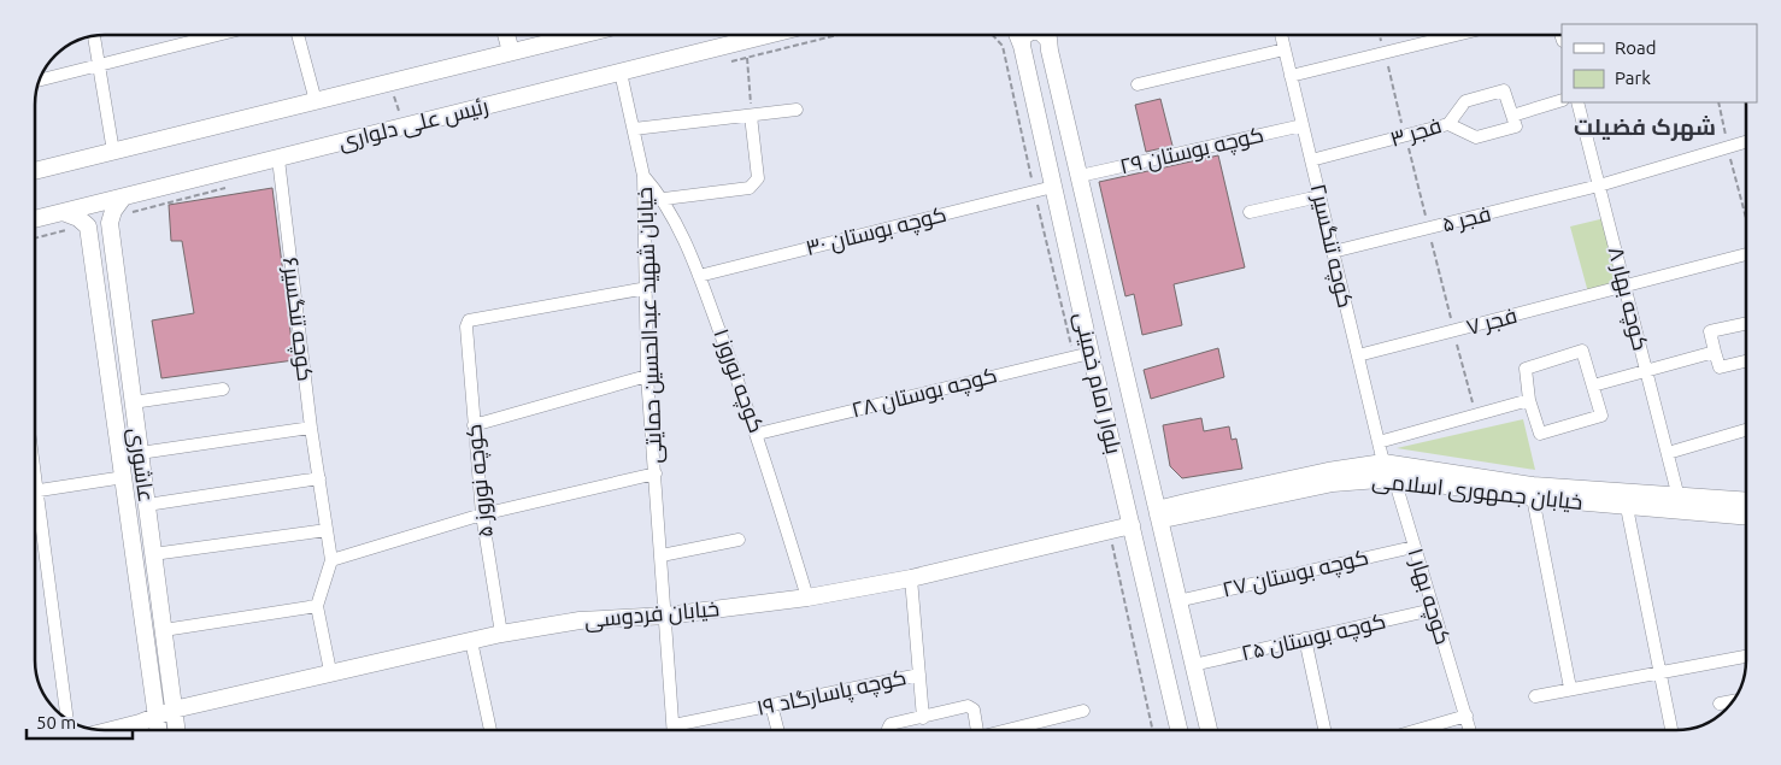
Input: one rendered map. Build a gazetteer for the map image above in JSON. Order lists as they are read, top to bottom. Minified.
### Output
{"streets":{"street":["رئیس علی دلواری","فجر ۳","کوچه بوستان ۲۹","فجر ۵","کوچه بوستان ۳۰","کوچه تنگسیر۲","کوچه بهار ۸","کوچه تنگسیر۶","فجر ۷","خیابان شهید عبدالحسین حمایتی","کوچه نوروز ۱","بلوار امام خمینی","کوچه بوستان ۲۸","عاشوری","کوچه نوروز ۵","خیابان جمهوری اسلامی","کوچه بوستان ۲۷","کوچه بهار ۱","خیابان فردوسی","کوچه بوستان ۲۵","کوچه پاسارگاد ۱۹"]},"crossings":[["رئیس علی دلواری","کوچه تنگسیر۶"],["رئیس علی دلواری","خیابان شهید عبدالحسین حمایتی"],["رئیس علی دلواری","عاشوری"],["فجر ۳","کوچه تنگسیر۲"],["کوچه بوستان ۲۹","کوچه تنگسیر۲"],["کوچه بوستان ۲۹","بلوار امام خمینی"],["فجر ۵","کوچه تنگسیر۲"],["فجر ۵","کوچه بهار ۸"],["کوچه بوستان ۳۰","کوچه نوروز ۱"],["کوچه بوستان ۳۰","بلوار امام خمینی"],["کوچه تنگسیر۲","فجر ۷"],["کوچه تنگسیر۲","خیابان جمهوری اسلامی"],["کوچه بهار ۸","فجر ۷"],["کوچه بهار ۸","خیابان جمهوری اسلامی"],["خیابان شهید عبدالحسین حمایتی","کوچه نوروز ۱"],["خیابان شهید عبدالحسین حمایتی","کوچه نوروز ۵"],["خیابان شهید عبدالحسین حمایتی","خیابان فردوسی"],["کوچه نوروز ۱","کوچه بوستان ۲۸"],["کوچه نوروز ۱","خیابان فردوسی"],["بلوار امام خمینی","کوچه بوستان ۲۸"],["بلوار امام خمینی","خیابان جمهوری اسلامی"],["بلوار امام خمینی","کوچه بوستان ۲۷"],["بلوار امام خمینی","خیابان فردوسی"],["بلوار امام خمینی","کوچه بوستان ۲۵"],["عاشوری","خیابان فردوسی"],["کوچه نوروز ۵","خیابان فردوسی"],["خیابان جمهوری اسلامی","کوچه بهار ۱"],["کوچه بوستان ۲۷","کوچه بهار ۱"],["کوچه بهار ۱","کوچه بوستان ۲۵"]],"districts":["شهرک فضیلت"],"legend":["Road","Park"],"scale_bar":"50 m"}
